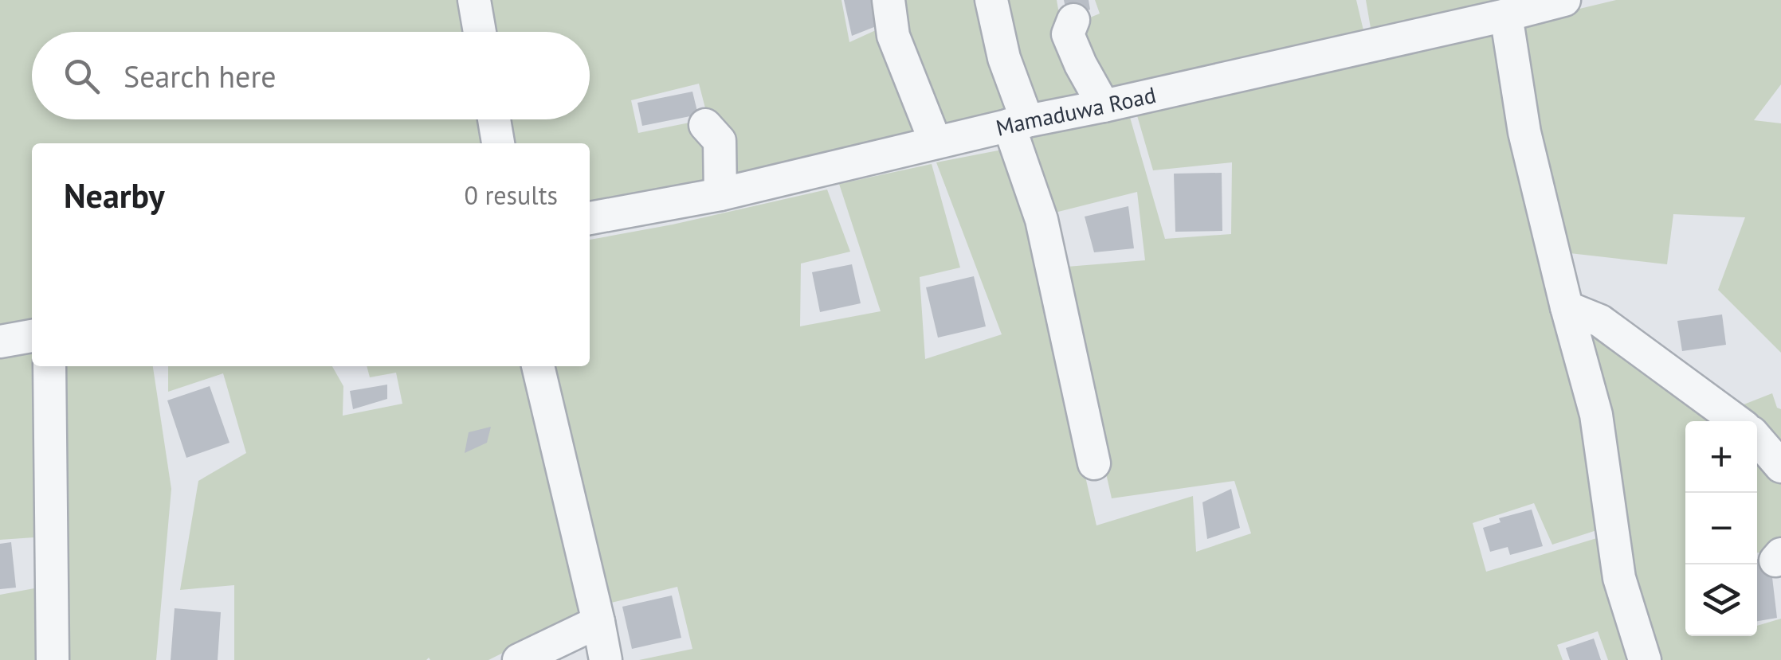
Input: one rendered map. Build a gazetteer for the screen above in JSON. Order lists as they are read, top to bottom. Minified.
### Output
{"streets":{"street":["Mamaduwa Road"]},"page":{"search":"Search here","heading":["Nearby","0 results"],"map_buttons":["+","−"]}}
